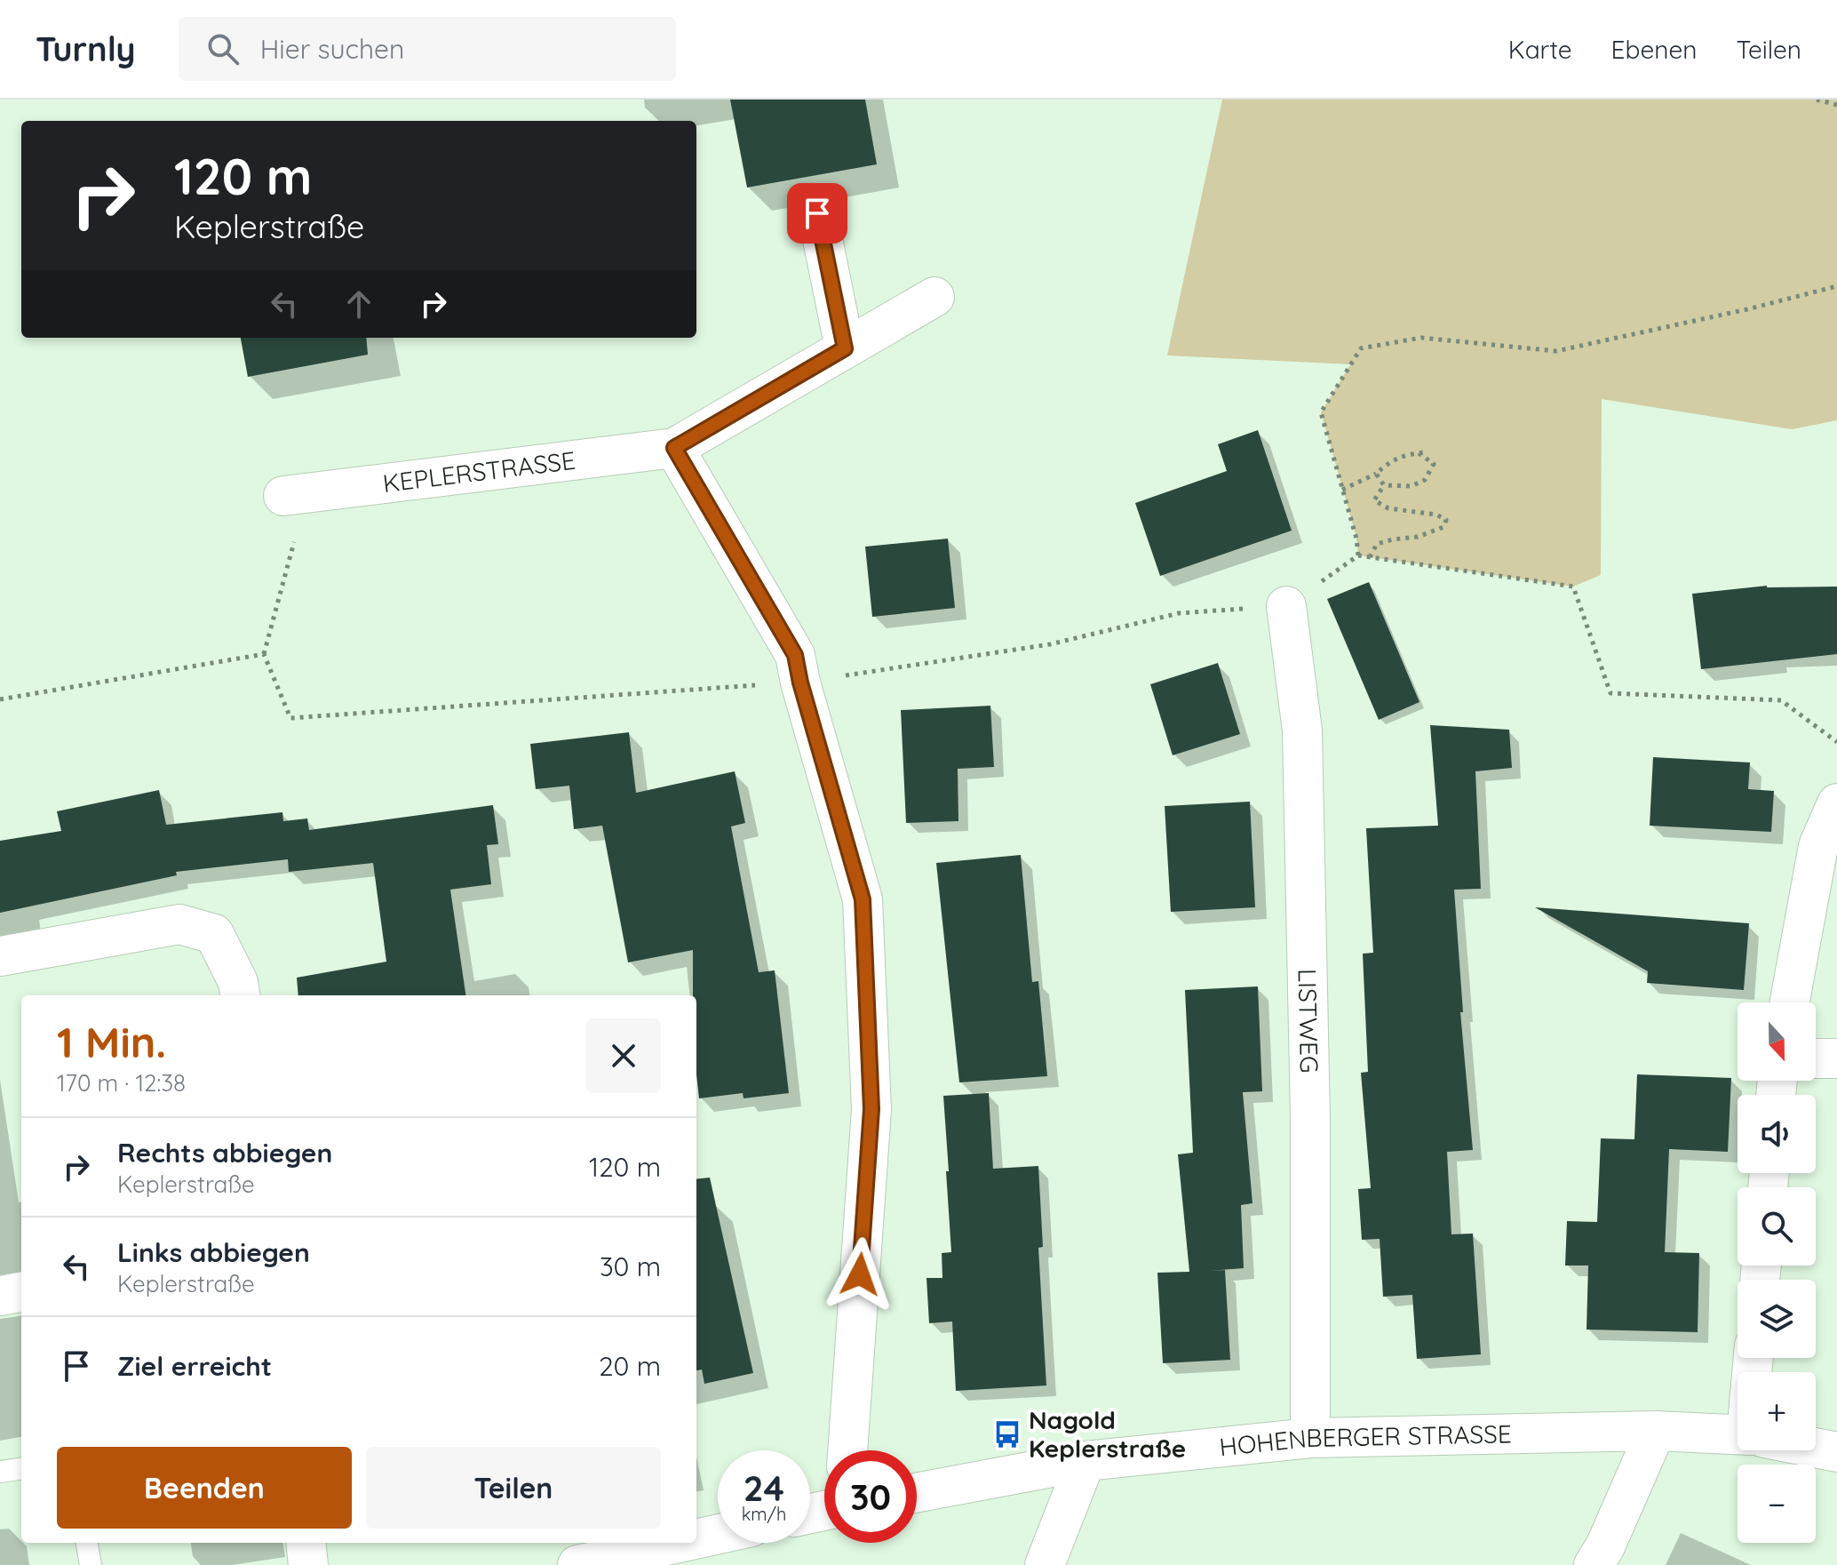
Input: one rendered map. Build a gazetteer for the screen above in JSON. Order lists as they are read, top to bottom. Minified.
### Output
{"streets":{"street":["KEPLERSTRASSE","LISTWEG","HOHENBERGER STRASSE"]},"crossings":[["LISTWEG","HOHENBERGER STRASSE"]],"places":{"bus stop":["Nagold Keplerstraße"]},"north":"bottom","page":{"header":"Turnly","search":"Hier suchen","nav":["Karte","Ebenen","Teilen"],"turn":["120 m","Keplerstraße"],"heading":["1 Min.","170 m · 12:38"],"map_buttons":["+","−"],"list":[{"name":"Rechts abbiegen","note":"Keplerstraße","value":"120 m"},{"name":"Links abbiegen","note":"Keplerstraße","value":"30 m"},{"name":"Ziel erreicht","value":"20 m"}],"buttons":["Beenden","Teilen"],"speed":"24 km/h","limit":"30"}}
